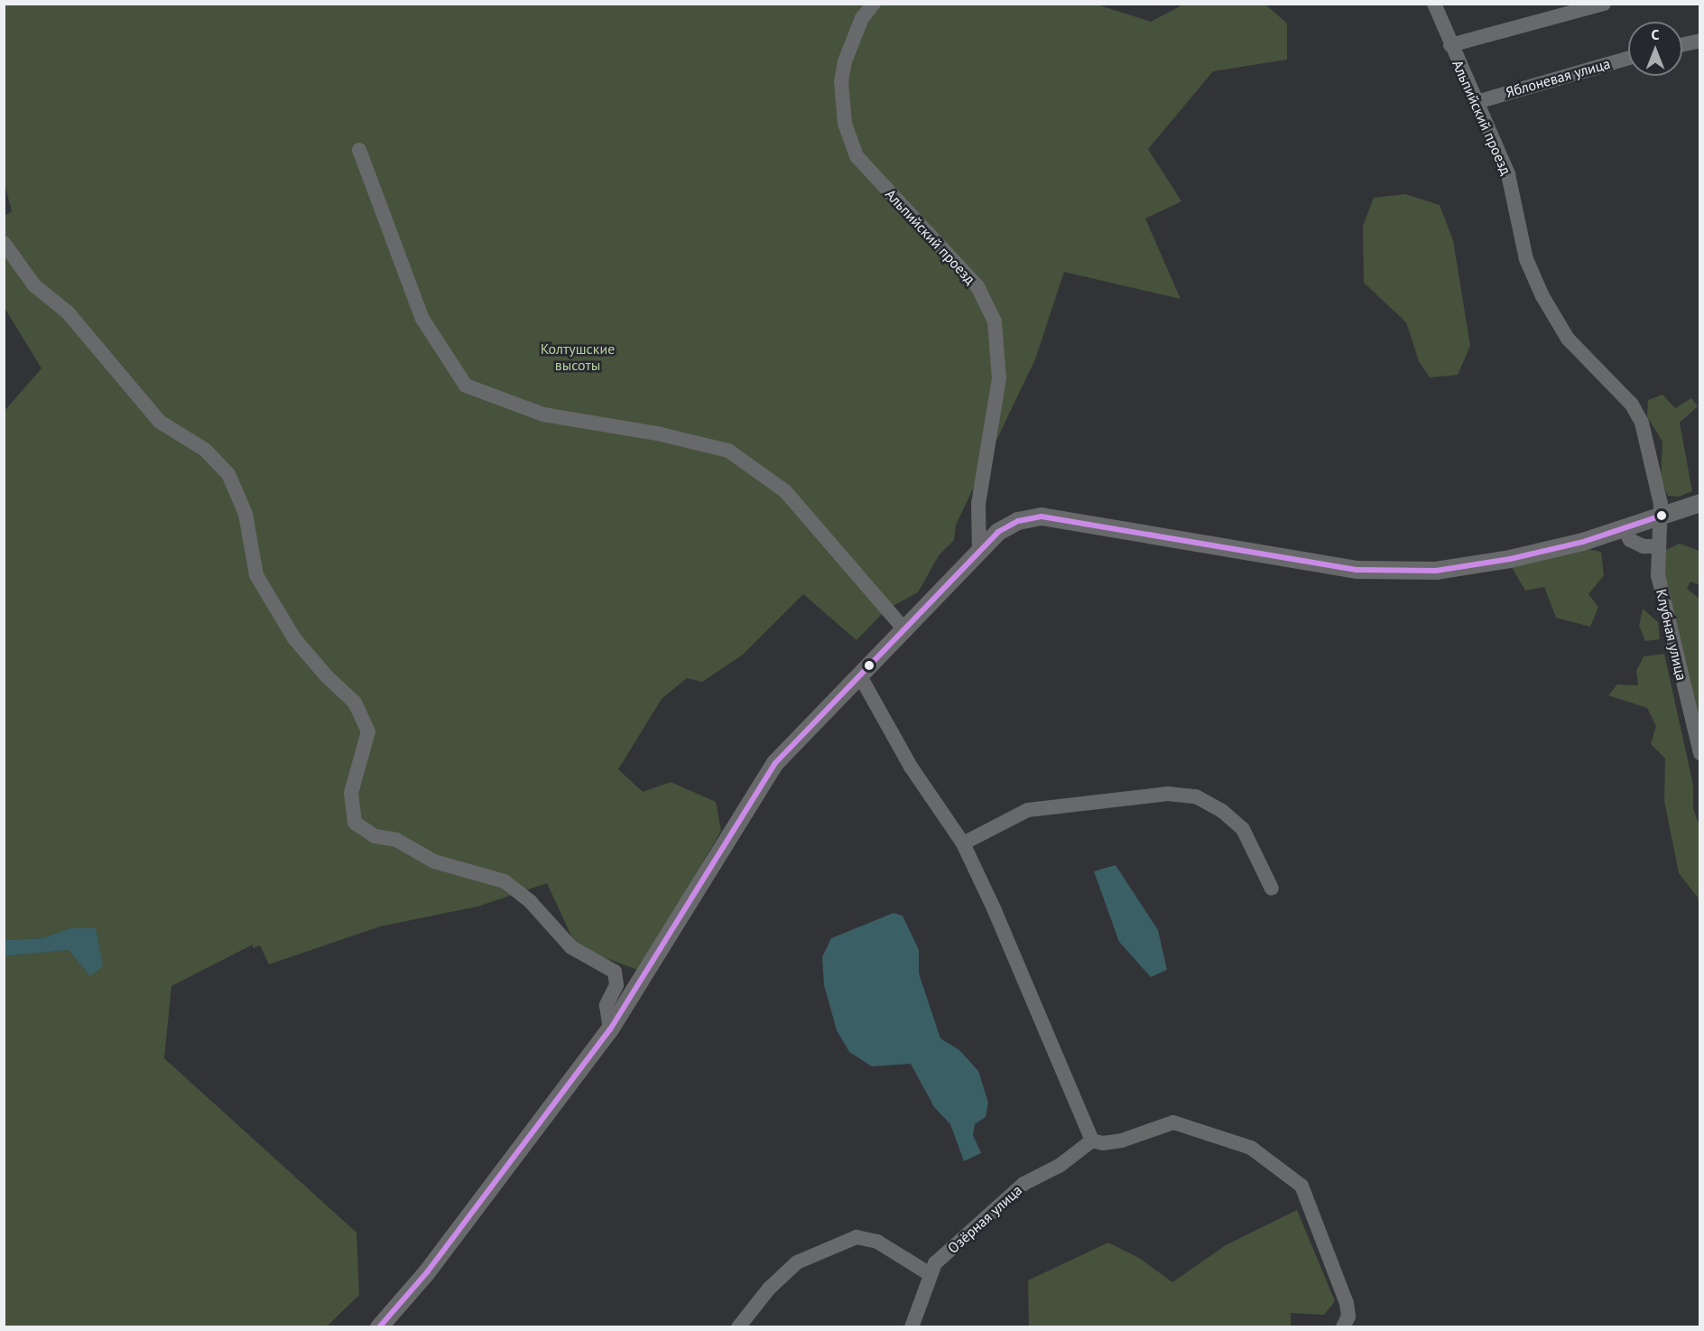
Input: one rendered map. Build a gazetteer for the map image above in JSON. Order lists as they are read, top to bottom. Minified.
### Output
{"streets":{"street":["Яблоневая улица","Альпийский проезд","Клубная улица","Озёрная улица"]},"crossings":[["Яблоневая улица","Альпийский проезд"],["Альпийский проезд","Клубная улица"]],"parks":["Колтушские высоты"],"north":"top"}
